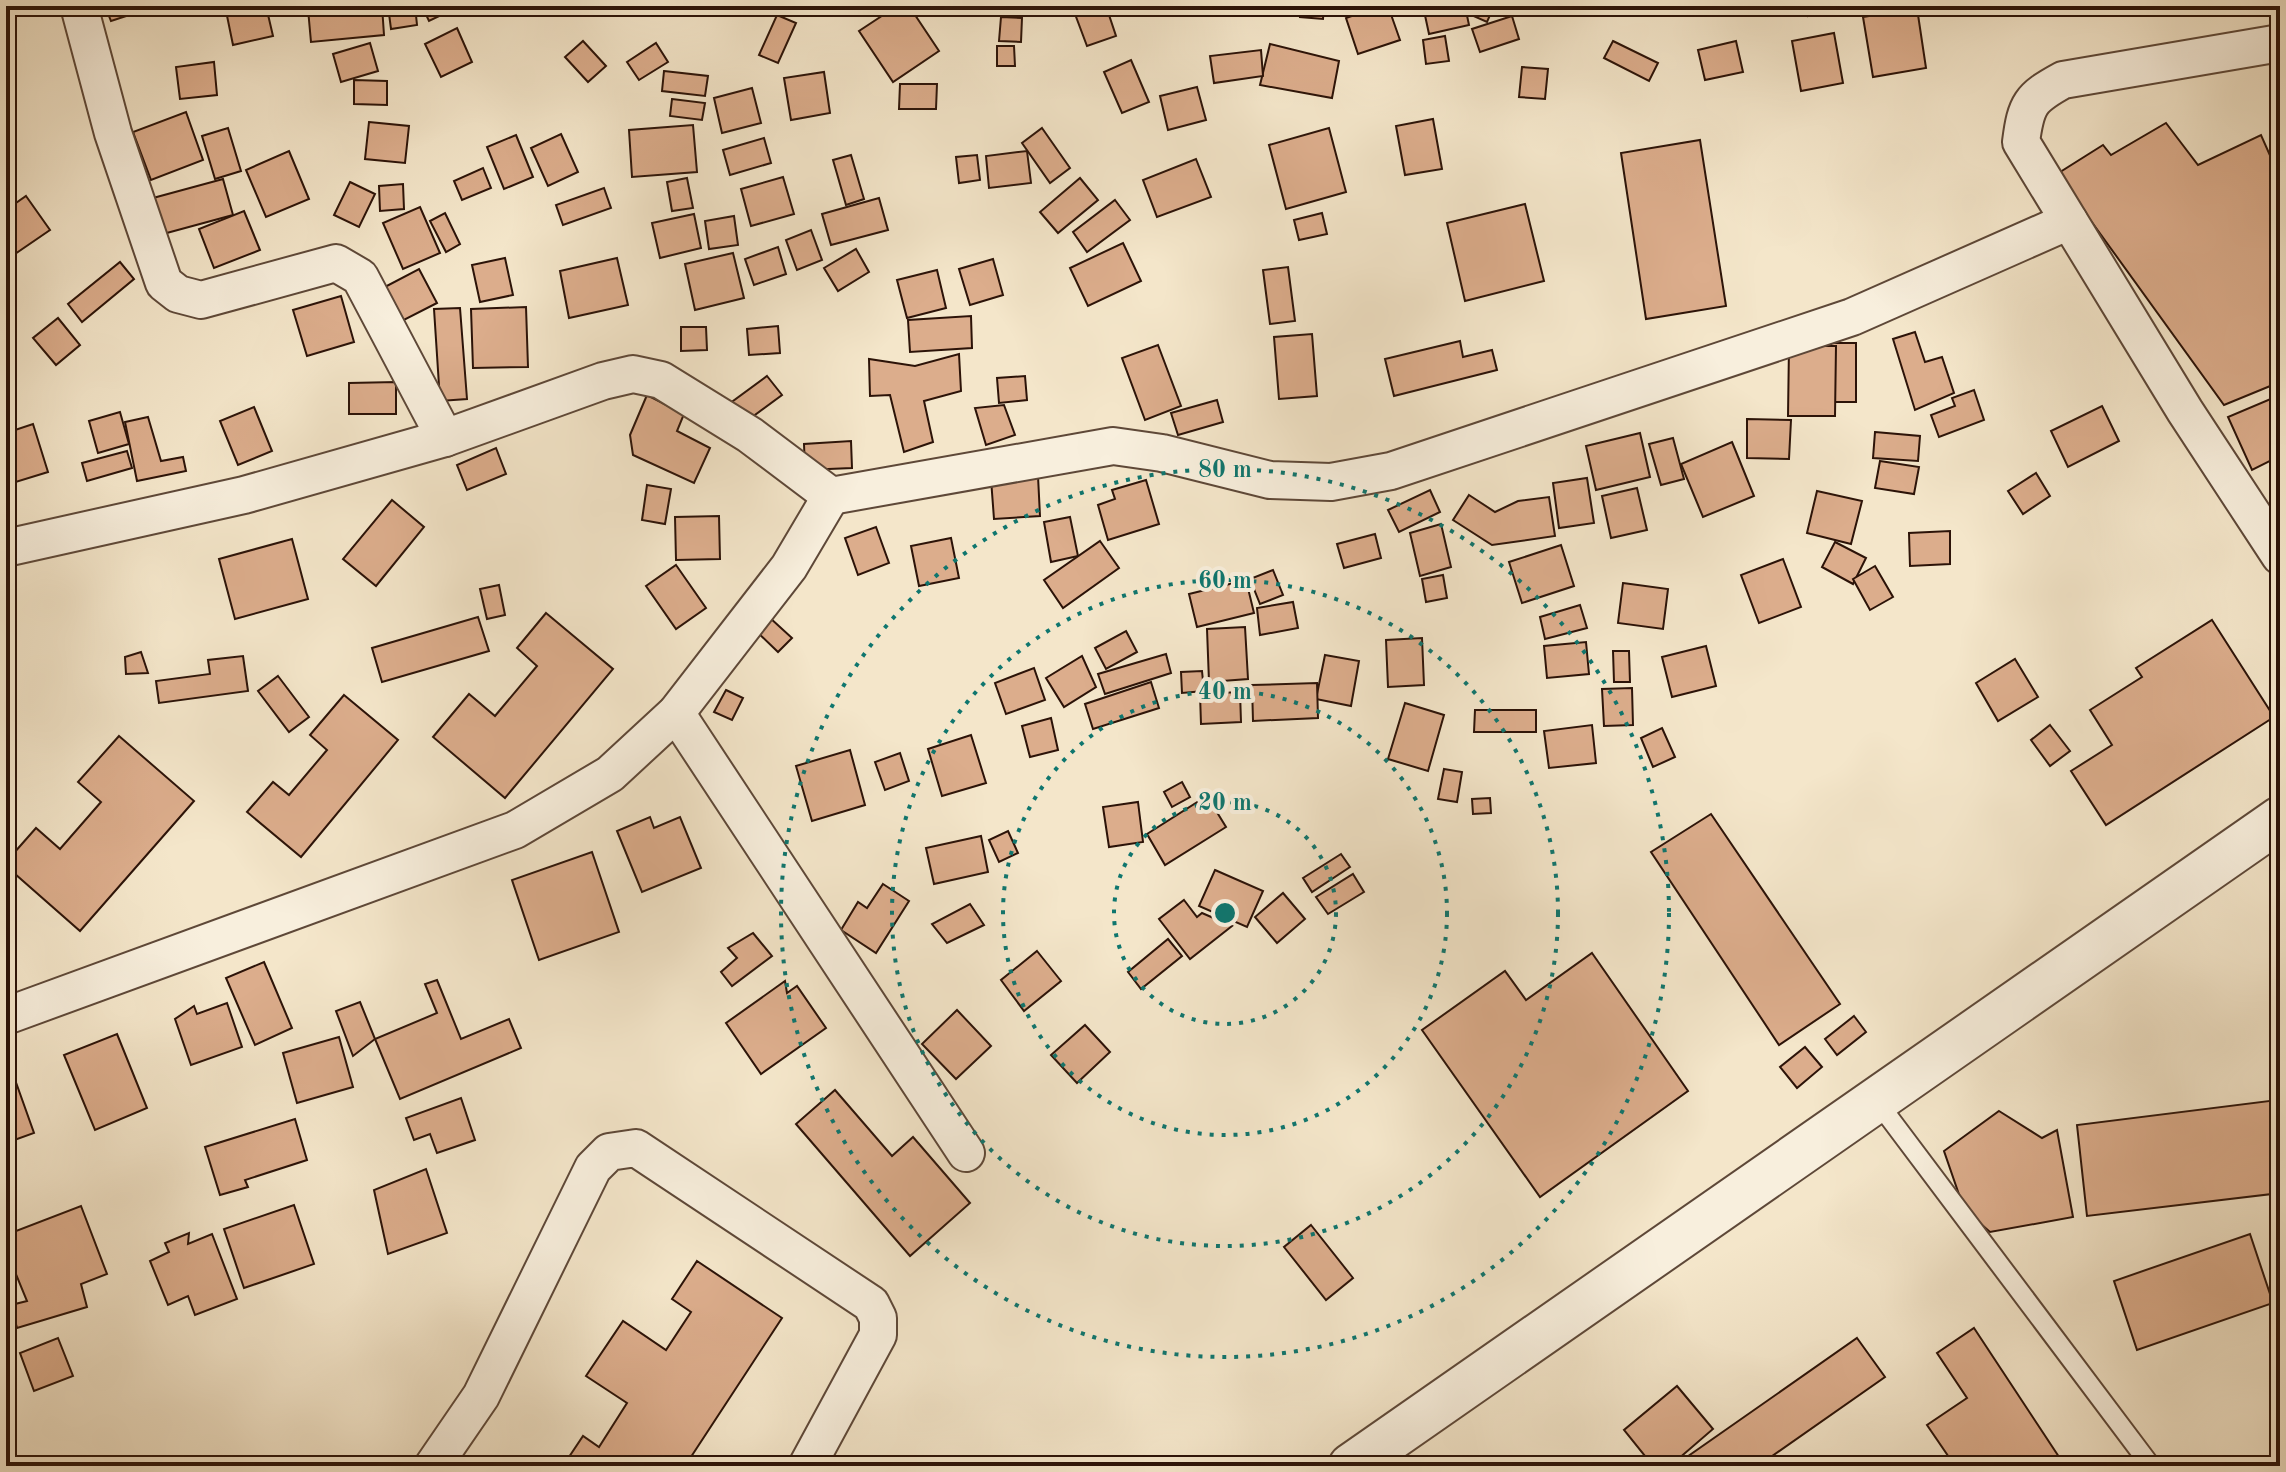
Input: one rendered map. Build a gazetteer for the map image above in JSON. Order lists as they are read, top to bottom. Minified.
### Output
{"rings":["80 m","60 m","40 m","20 m"]}
